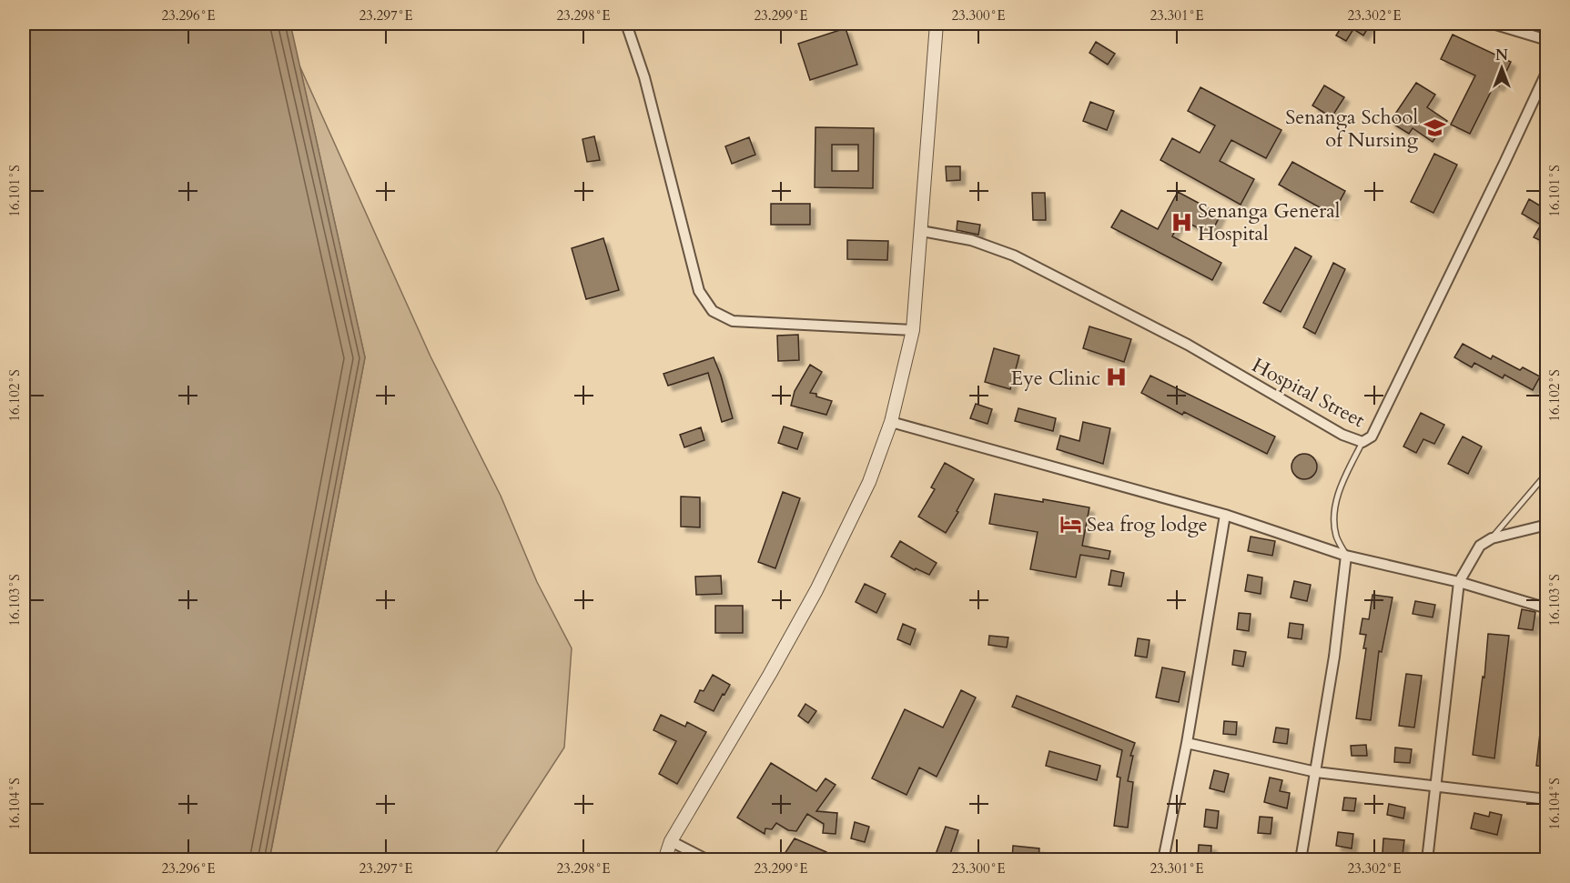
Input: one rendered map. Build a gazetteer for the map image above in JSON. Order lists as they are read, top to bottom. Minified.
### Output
{"streets":{"street":["Hospital Street"]},"places":{"school or university":["Senanga School of Nursing"],"hospital":["Senanga General Hospital","Eye Clinic"],"hotel":["Sea frog lodge"]},"north":"top","coordinates":["23.296°E","23.297°E","23.298°E","23.299°E","23.300°E","23.301°E","23.302°E","16.101°S","16.102°S","16.103°S","16.104°S"]}
